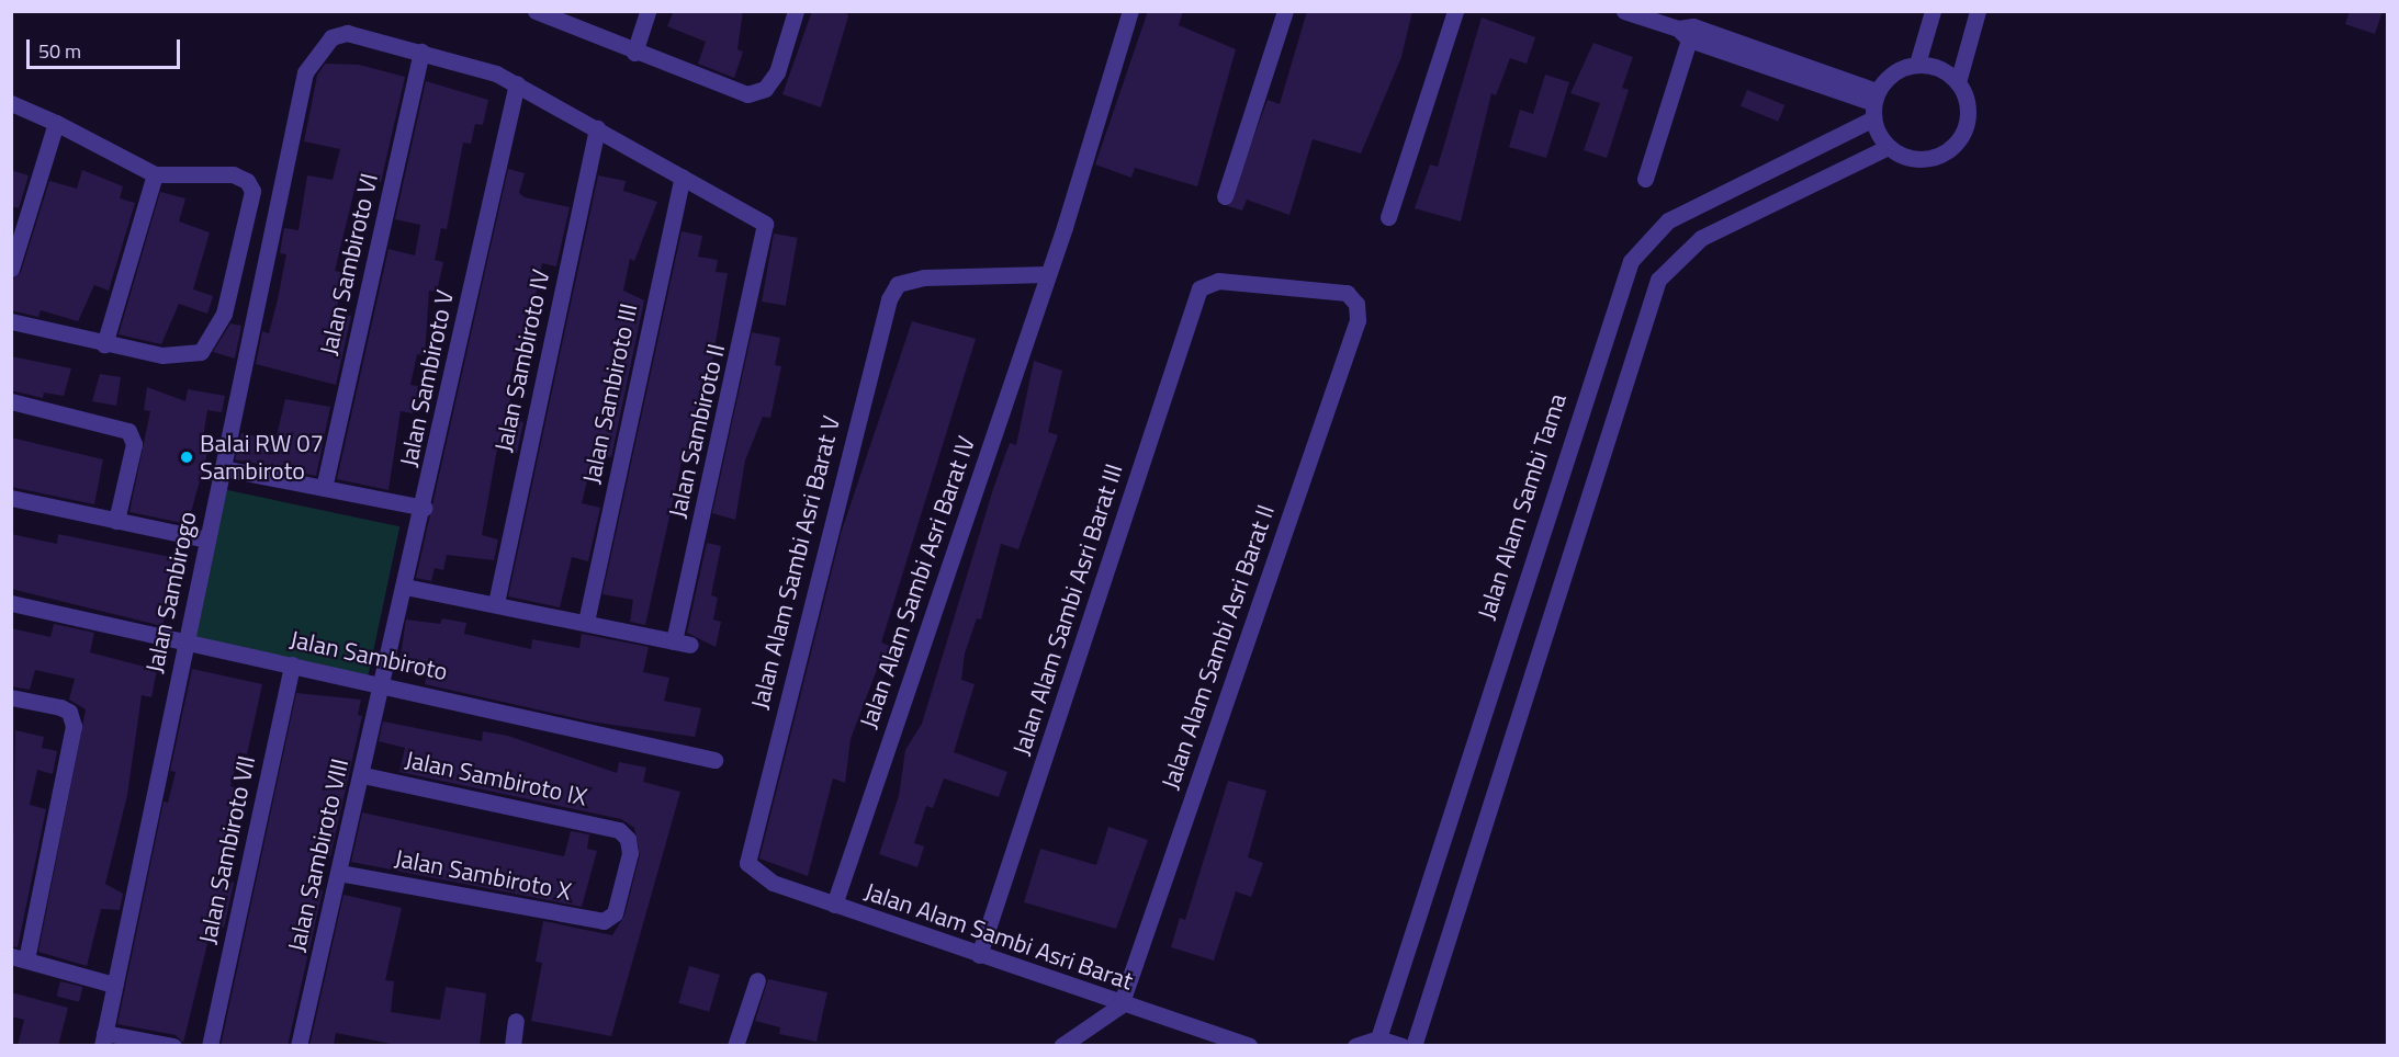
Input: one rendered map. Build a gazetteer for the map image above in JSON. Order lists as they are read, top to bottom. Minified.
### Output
{"streets":{"street":["Jalan Sambiroto VI","Jalan Sambiroto IV","Jalan Sambiroto V","Jalan Sambiroto III","Jalan Sambiroto II","Jalan Alam Sambi Tama","Jalan Alam Sambi Asri Barat V","Jalan Alam Sambi Asri Barat IV","Jalan Sambirogo","Jalan Alam Sambi Asri Barat III","Jalan Alam Sambi Asri Barat II","Jalan Sambiroto","Jalan Sambiroto IX","Jalan Sambiroto VII","Jalan Sambiroto VIII","Jalan Sambiroto X","Jalan Alam Sambi Asri Barat"]},"crossings":[["Jalan Sambiroto VI","Jalan Sambirogo"],["Jalan Sambiroto IV","Jalan Sambiroto II"],["Jalan Sambiroto V","Jalan Sambiroto II"],["Jalan Sambiroto V","Jalan Sambiroto"],["Jalan Sambiroto V","Jalan Sambiroto VIII"],["Jalan Sambiroto III","Jalan Sambiroto II"],["Jalan Alam Sambi Asri Barat V","Jalan Alam Sambi Asri Barat IV"],["Jalan Alam Sambi Asri Barat V","Jalan Alam Sambi Asri Barat"],["Jalan Alam Sambi Asri Barat IV","Jalan Alam Sambi Asri Barat"],["Jalan Sambirogo","Jalan Sambiroto"],["Jalan Alam Sambi Asri Barat III","Jalan Alam Sambi Asri Barat II"],["Jalan Alam Sambi Asri Barat III","Jalan Alam Sambi Asri Barat"],["Jalan Alam Sambi Asri Barat II","Jalan Alam Sambi Asri Barat"],["Jalan Sambiroto","Jalan Sambiroto VII"],["Jalan Sambiroto","Jalan Sambiroto VIII"],["Jalan Sambiroto IX","Jalan Sambiroto VIII"],["Jalan Sambiroto IX","Jalan Sambiroto X"],["Jalan Sambiroto VIII","Jalan Sambiroto X"]],"places":["Balai RW 07 Sambiroto"],"scale_bar":"50 m"}
